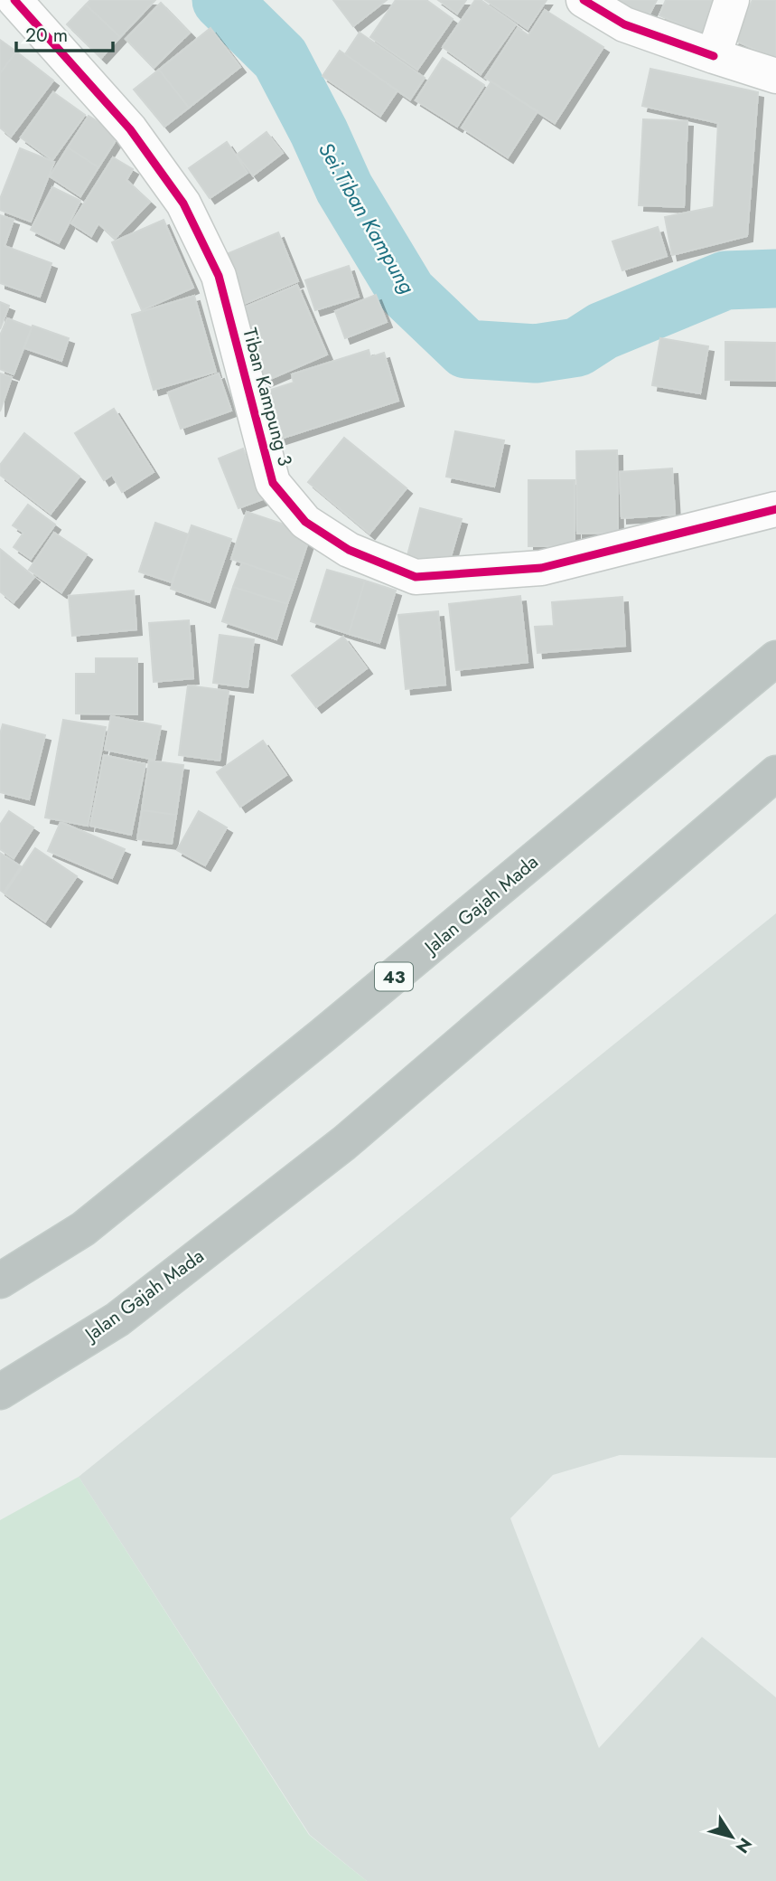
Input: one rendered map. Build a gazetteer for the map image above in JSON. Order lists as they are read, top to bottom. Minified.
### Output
{"streets":{"highway":["Jalan Gajah Mada","43"],"street":["Tiban Kampung 3"]},"water":["Sei.Tiban Kampung"],"scale_bar":"20 m","north":"bottom right"}
